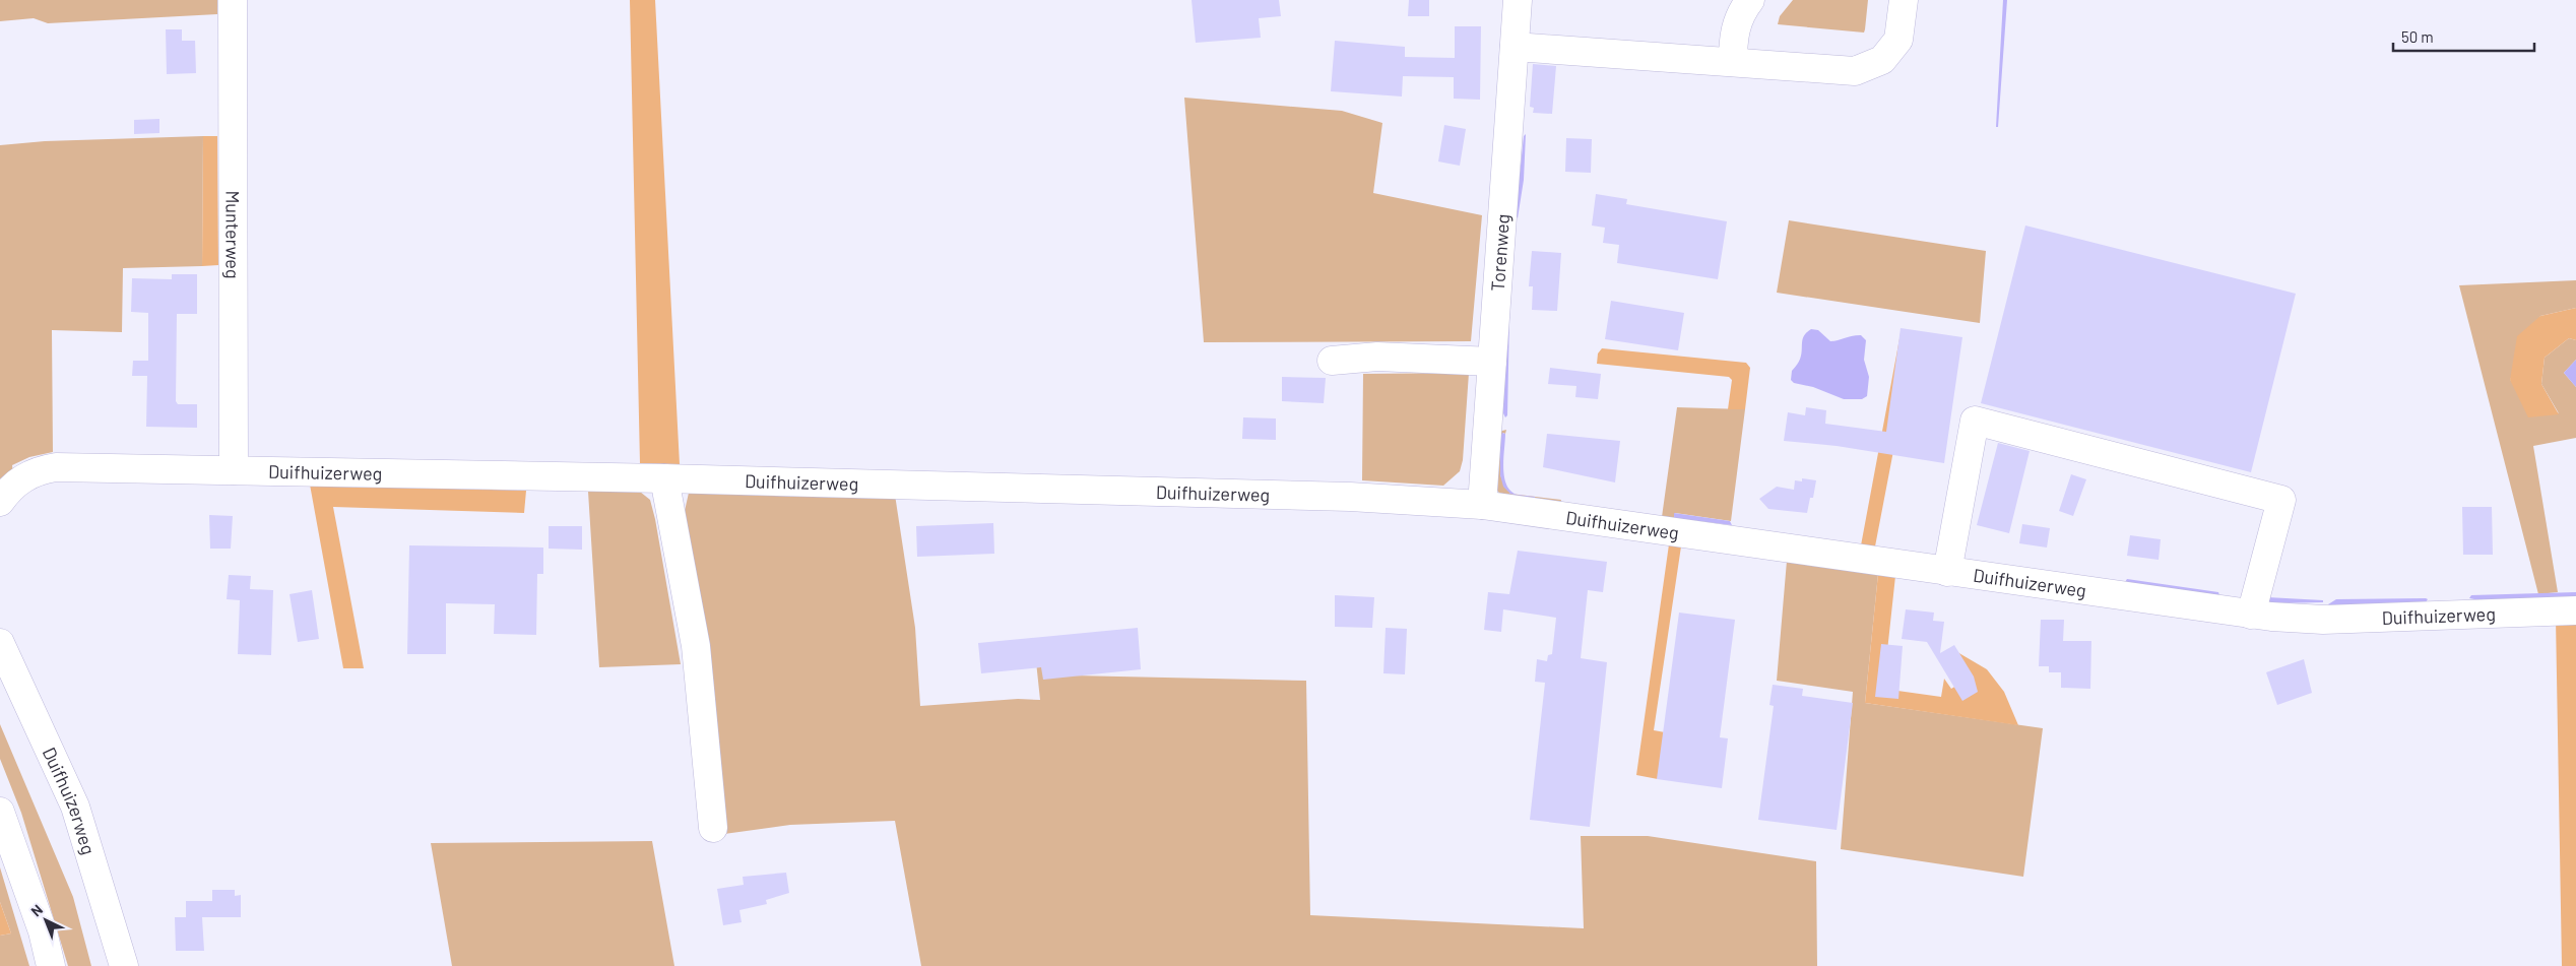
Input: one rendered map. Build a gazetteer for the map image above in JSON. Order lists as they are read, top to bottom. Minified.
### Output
{"streets":{"street":["Munterweg","Torenweg","Duifhuizerweg"]},"crossings":[["Munterweg","Duifhuizerweg"],["Torenweg","Duifhuizerweg"]],"scale_bar":"50 m","north":"top left"}
